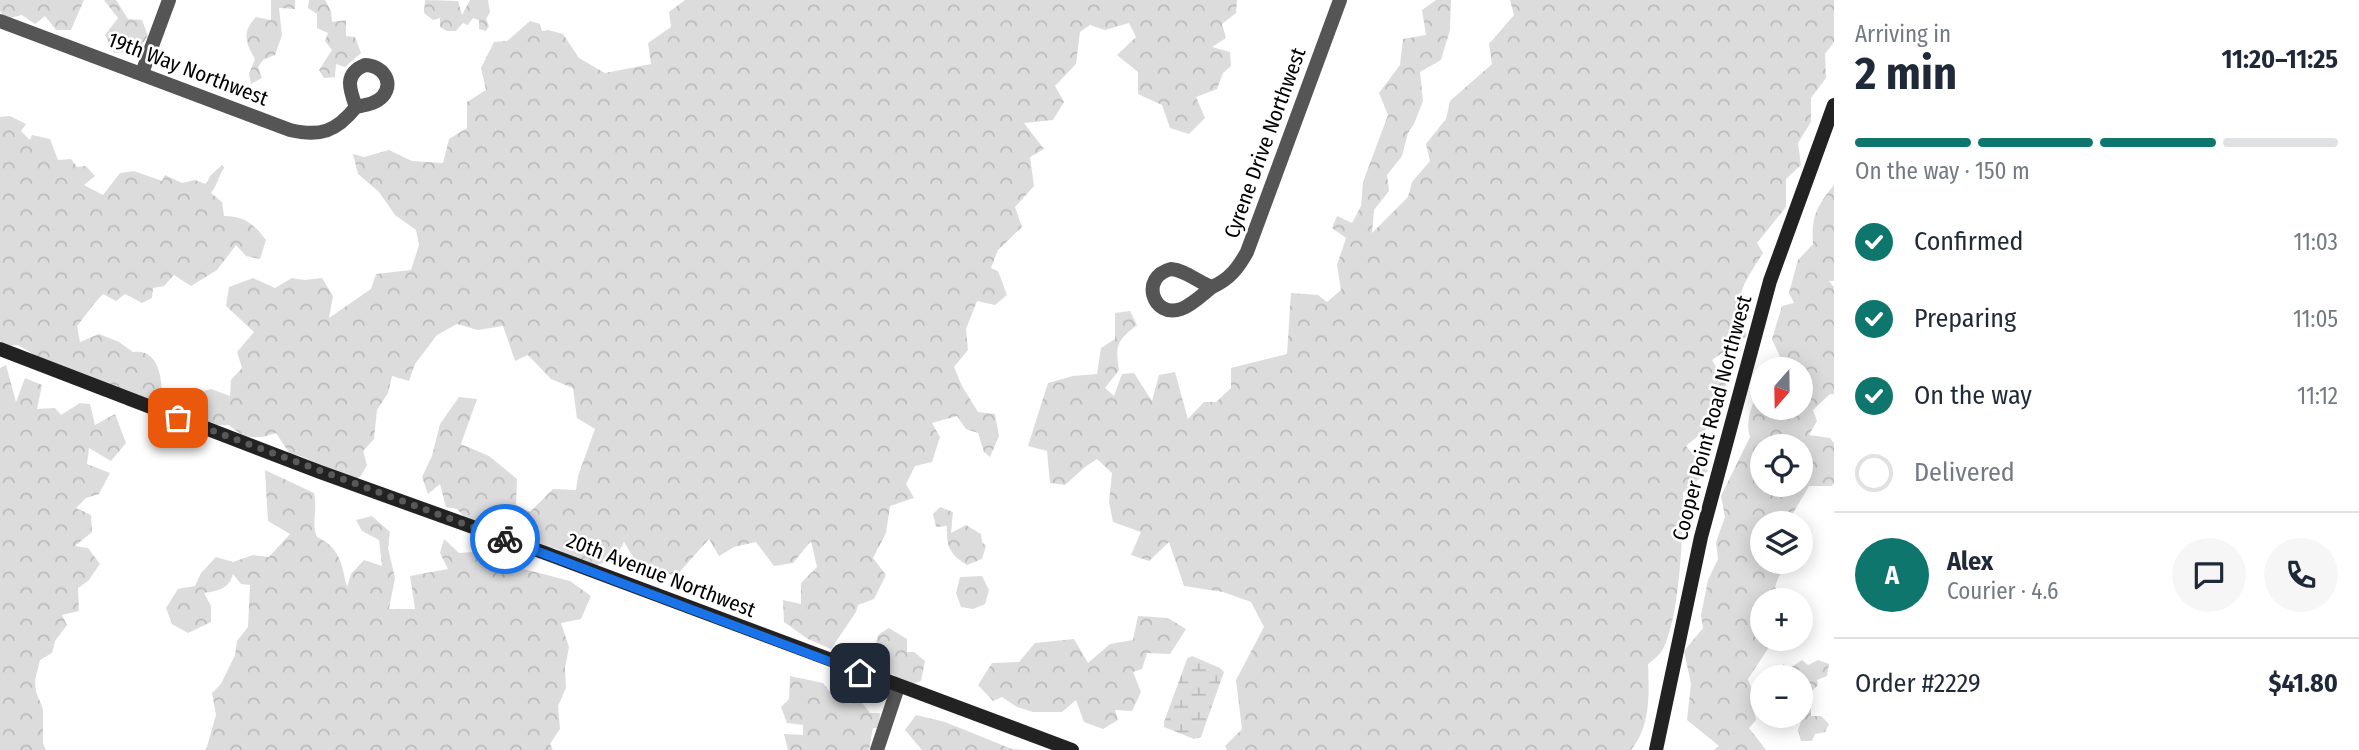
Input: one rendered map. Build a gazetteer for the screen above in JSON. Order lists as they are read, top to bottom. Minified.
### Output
{"streets":{"street":["19th Way Northwest","Cyrene Drive Northwest","Cooper Point Road Northwest","20th Avenue Northwest"]},"north":"bottom","page":{"heading":["2 min","Arriving in","11:20–11:25"],"panel":["Alex","Courier · 4.6","Order #2229","$41.80"],"bar":"On the way · 150 m","list":[["Confirmed","11:03"],["Preparing","11:05"],["On the way","11:12"],"Delivered"],"map_buttons":["+","−"],"round":"A"}}
